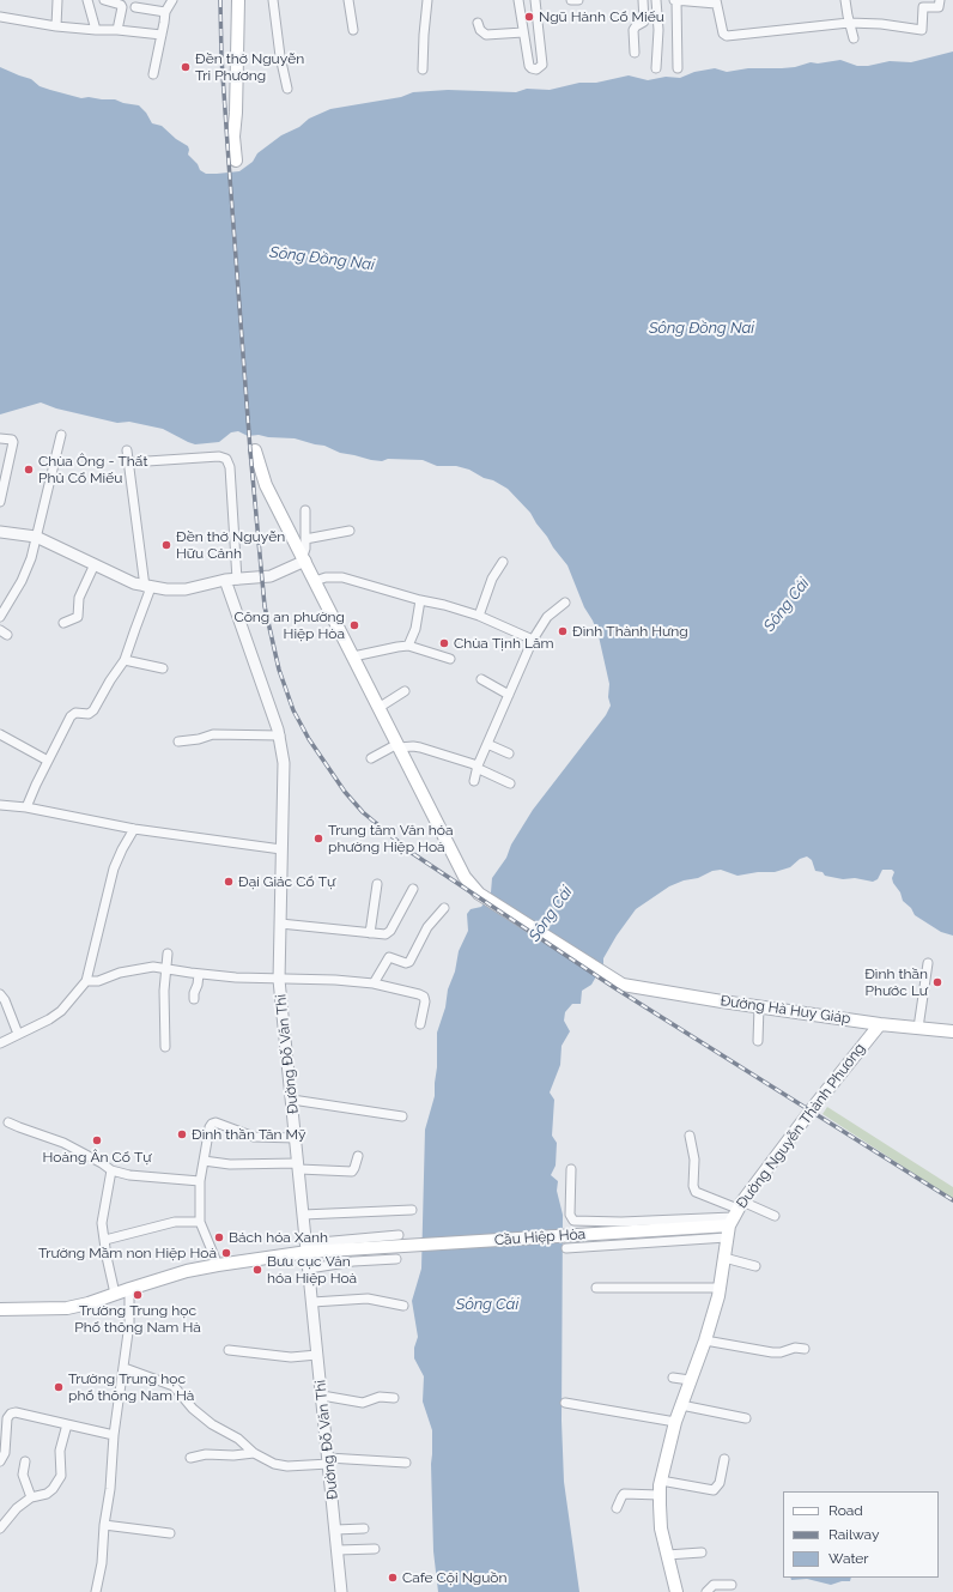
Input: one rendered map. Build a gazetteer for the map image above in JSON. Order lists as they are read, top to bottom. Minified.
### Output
{"streets":{"main road":["Đường Hà Huy Giáp","Đường Nguyễn Thành Phương","Cầu Hiệp Hòa"],"street":["Đường Đỗ Văn Thi"]},"crossings":[["Đường Hà Huy Giáp","Đường Nguyễn Thành Phương"],["Đường Đỗ Văn Thi","Cầu Hiệp Hòa"],["Đường Nguyễn Thành Phương","Cầu Hiệp Hòa"]],"water":["Sông Đồng Nai","Sông Cái"],"places":["Ngũ Hành Cổ Miếu","Đền thờ Nguyễn Tri Phương","Chùa Ông - Thất Phủ Cổ Miếu","Đền thờ Nguyễn Hữu Cảnh","Công an phường Hiệp Hòa","Đình Thành Hưng","Chùa Tịnh Lâm","Trung tâm Văn hóa phường Hiệp Hoà","Đại Giác Cổ Tự","Đình thần Phước Lư","Đình thần Tân Mỹ","Hoàng Ân Cổ Tự","Bách hóa Xanh","Trường Mầm non Hiệp Hoà","Bưu cục Văn hóa Hiệp Hoà","Trường Trung học Phổ thông Nam Hà","Trường Trung học phổ thông Nam Hà","Cafe Cội Nguồn"],"legend":["Road","Railway","Water"]}
